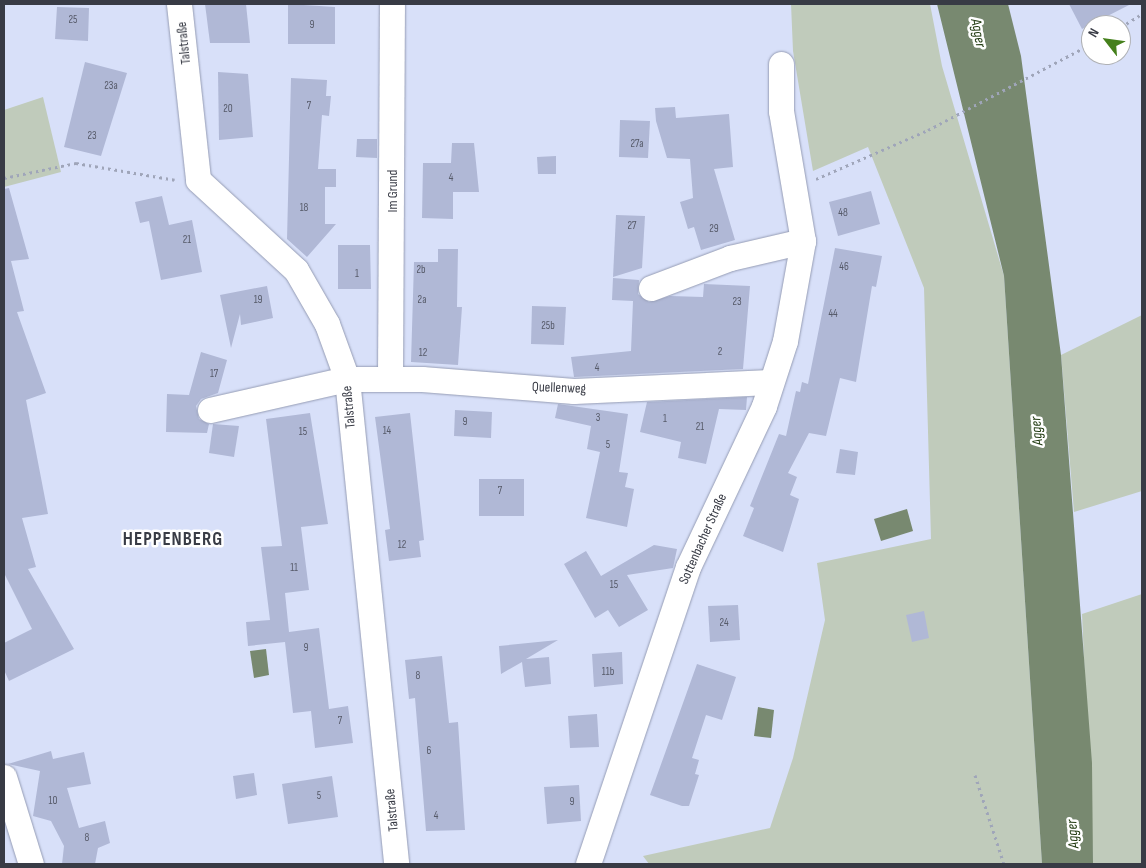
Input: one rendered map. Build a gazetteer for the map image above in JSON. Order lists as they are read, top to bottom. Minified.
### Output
{"streets":{"street":["Talstraße","Im Grund","Quellenweg","Sottenbacher Straße"]},"crossings":[["Talstraße","Quellenweg"],["Im Grund","Quellenweg"],["Quellenweg","Sottenbacher Straße"]],"districts":["HEPPENBERG"],"water":["Agger"],"house_numbers":["25","9","23a","7","20","23","27a","4","18","48","27","29","21","46","2b","1","19","2a","23","44","25b","2","12","4","17","3","1","9","21","14","15","5","7","12","11","15","24","9","11b","8","7","6","5","10","9","4","8"],"north":"top left"}
